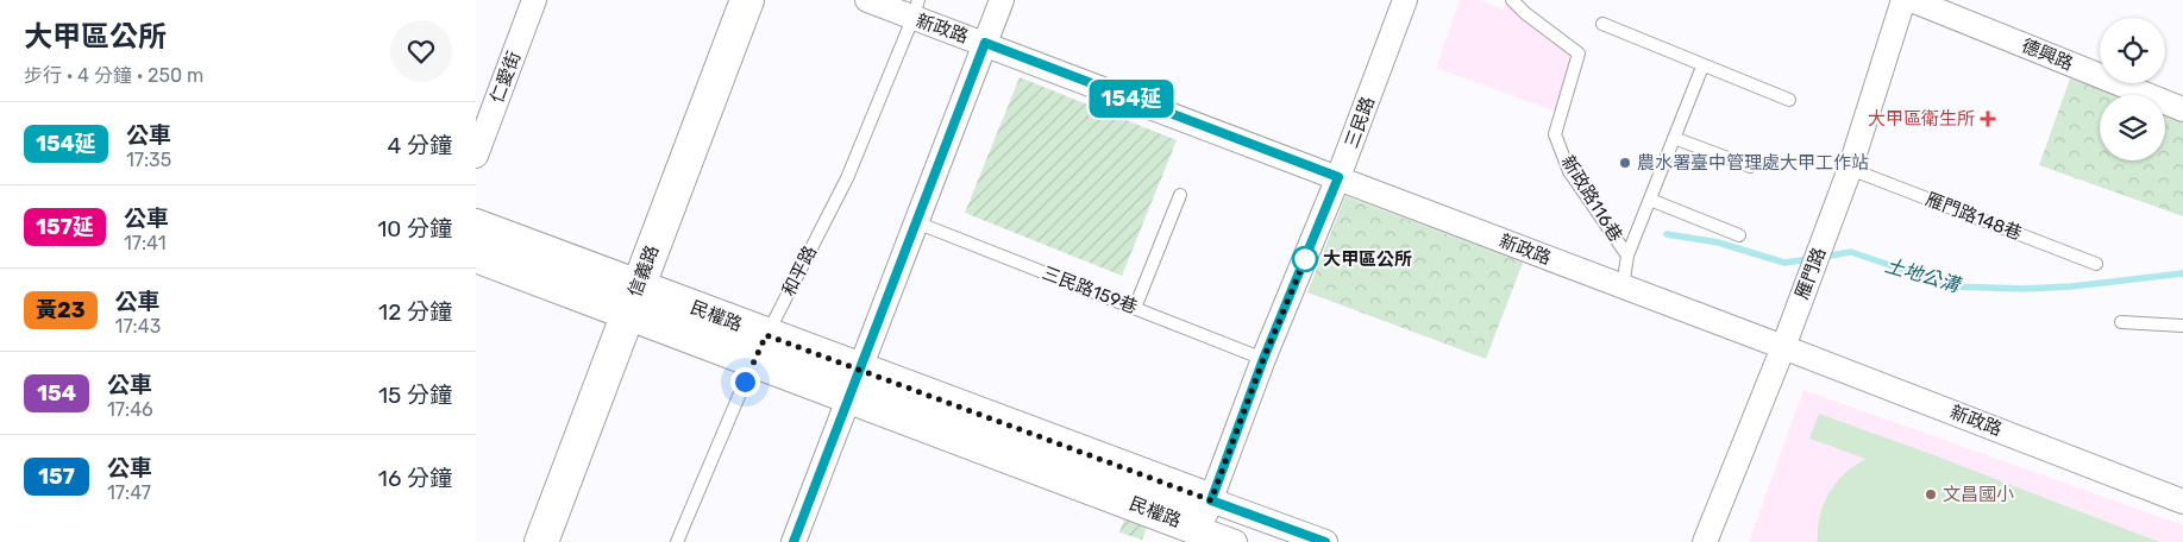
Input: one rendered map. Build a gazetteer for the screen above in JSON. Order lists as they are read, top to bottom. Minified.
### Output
{"streets":{"street":["新政路","德興路","仁愛街","三民路","信義路","雁門路","民權路"],"lane":["新政路116巷","雁門路148巷","和平路","三民路159巷"]},"crossings":[["新政路","三民路"],["新政路","新政路116巷"],["新政路","和平路"],["新政路","雁門路"],["三民路","三民路159巷"],["三民路","民權路"],["雁門路148巷","雁門路"],["信義路","民權路"],["和平路","民權路"]],"water":["土地公溝"],"places":{"health":["大甲區衛生所"],"other":["農水署臺中管理處大甲工作站","大甲區公所","文昌國小"]},"lines":["bus line 154延"],"page":{"heading":["大甲區公所","步行 · 4 分鐘 · 250 m"],"on_map":"154延","list":[{"mark":"154延","name":"公車","note":"17:35","value":"4 分鐘"},{"mark":"157延","name":"公車","note":"17:41","value":"10 分鐘"},{"mark":"黃23","name":"公車","note":"17:43","value":"12 分鐘"},{"mark":"154","name":"公車","note":"17:46","value":"15 分鐘"},{"mark":"157","name":"公車","note":"17:47","value":"16 分鐘"}]}}
